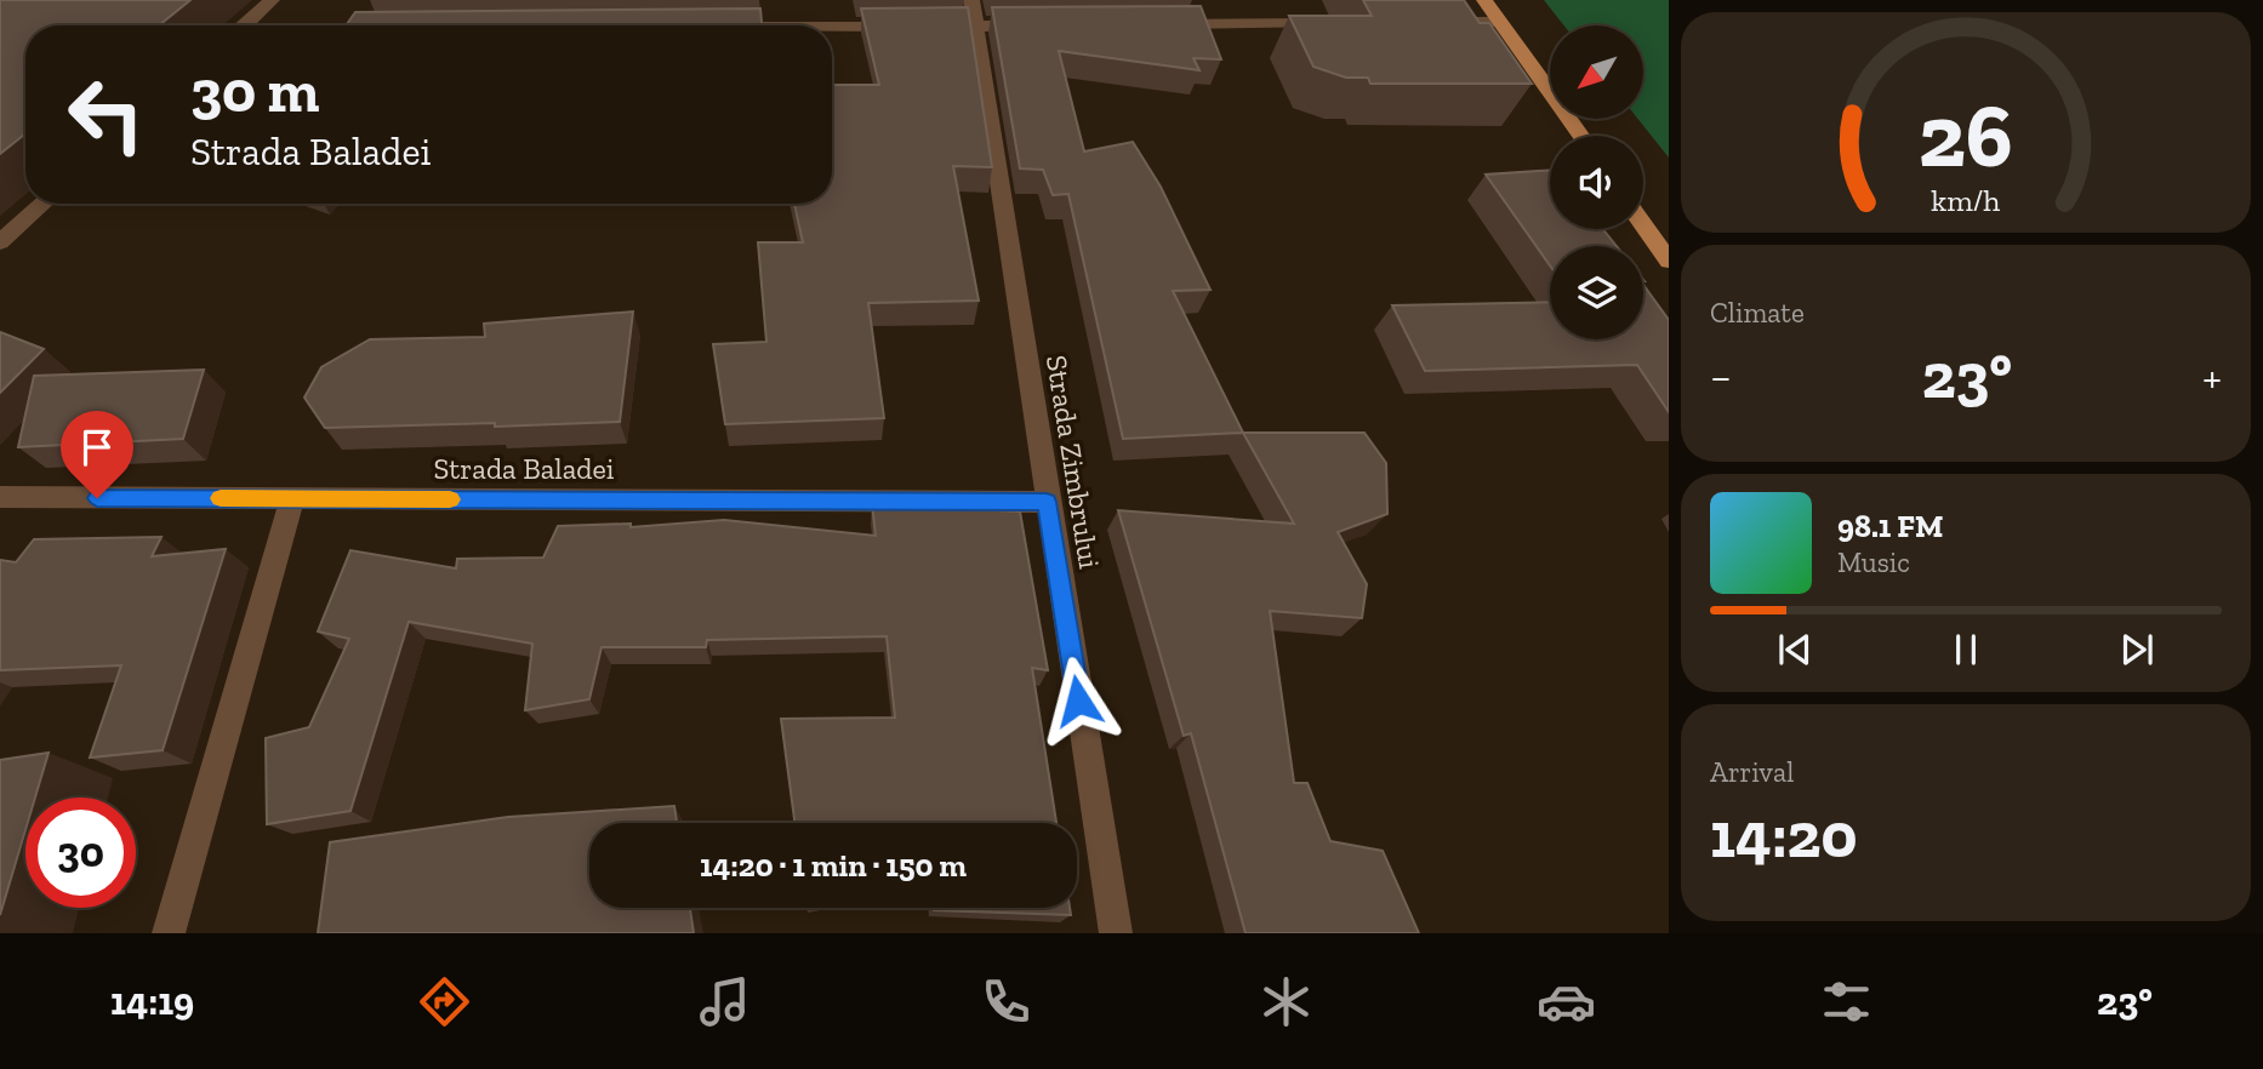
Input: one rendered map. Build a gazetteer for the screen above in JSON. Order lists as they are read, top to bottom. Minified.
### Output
{"streets":{"street":["Strada Zimbrului","Strada Baladei"]},"crossings":[["Strada Zimbrului","Strada Baladei"]],"north":"bottom left","page":{"turn":["30 m","Strada Baladei"],"tile":["Climate",["Arrival","14:20"]],"heat":["−","23°","+"],"song":["98.1 FM","Music"],"limit":"30","trip":"14:20 · 1 min · 150 m","tabs":["14:19","23°"],"gauge":["26","km/h"]}}
